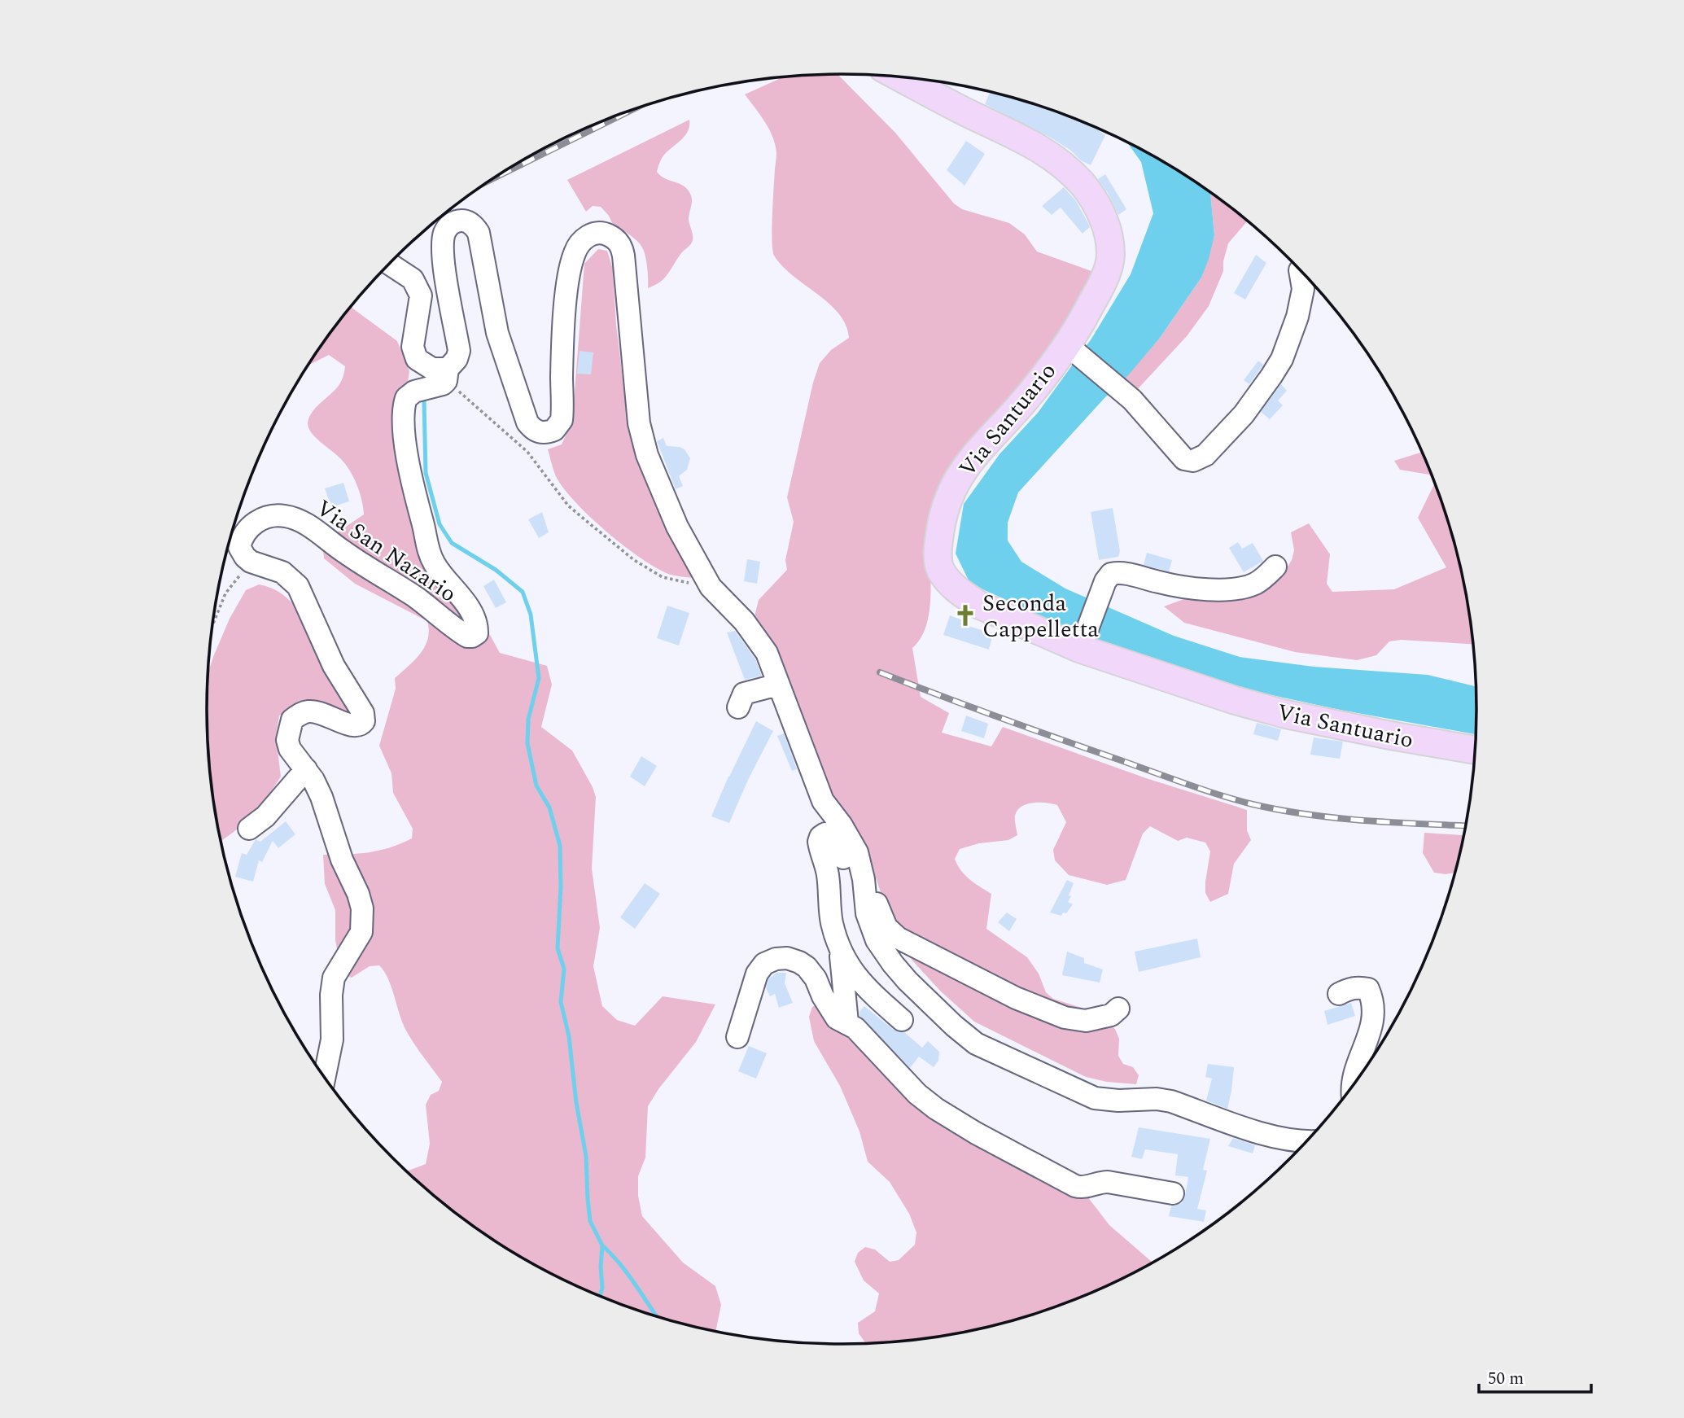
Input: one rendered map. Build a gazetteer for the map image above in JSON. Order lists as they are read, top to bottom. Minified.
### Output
{"streets":{"main road":["Via Santuario"],"street":["Via San Nazario"]},"places":{"church":["Seconda Cappelletta"]},"scale_bar":"50 m"}
